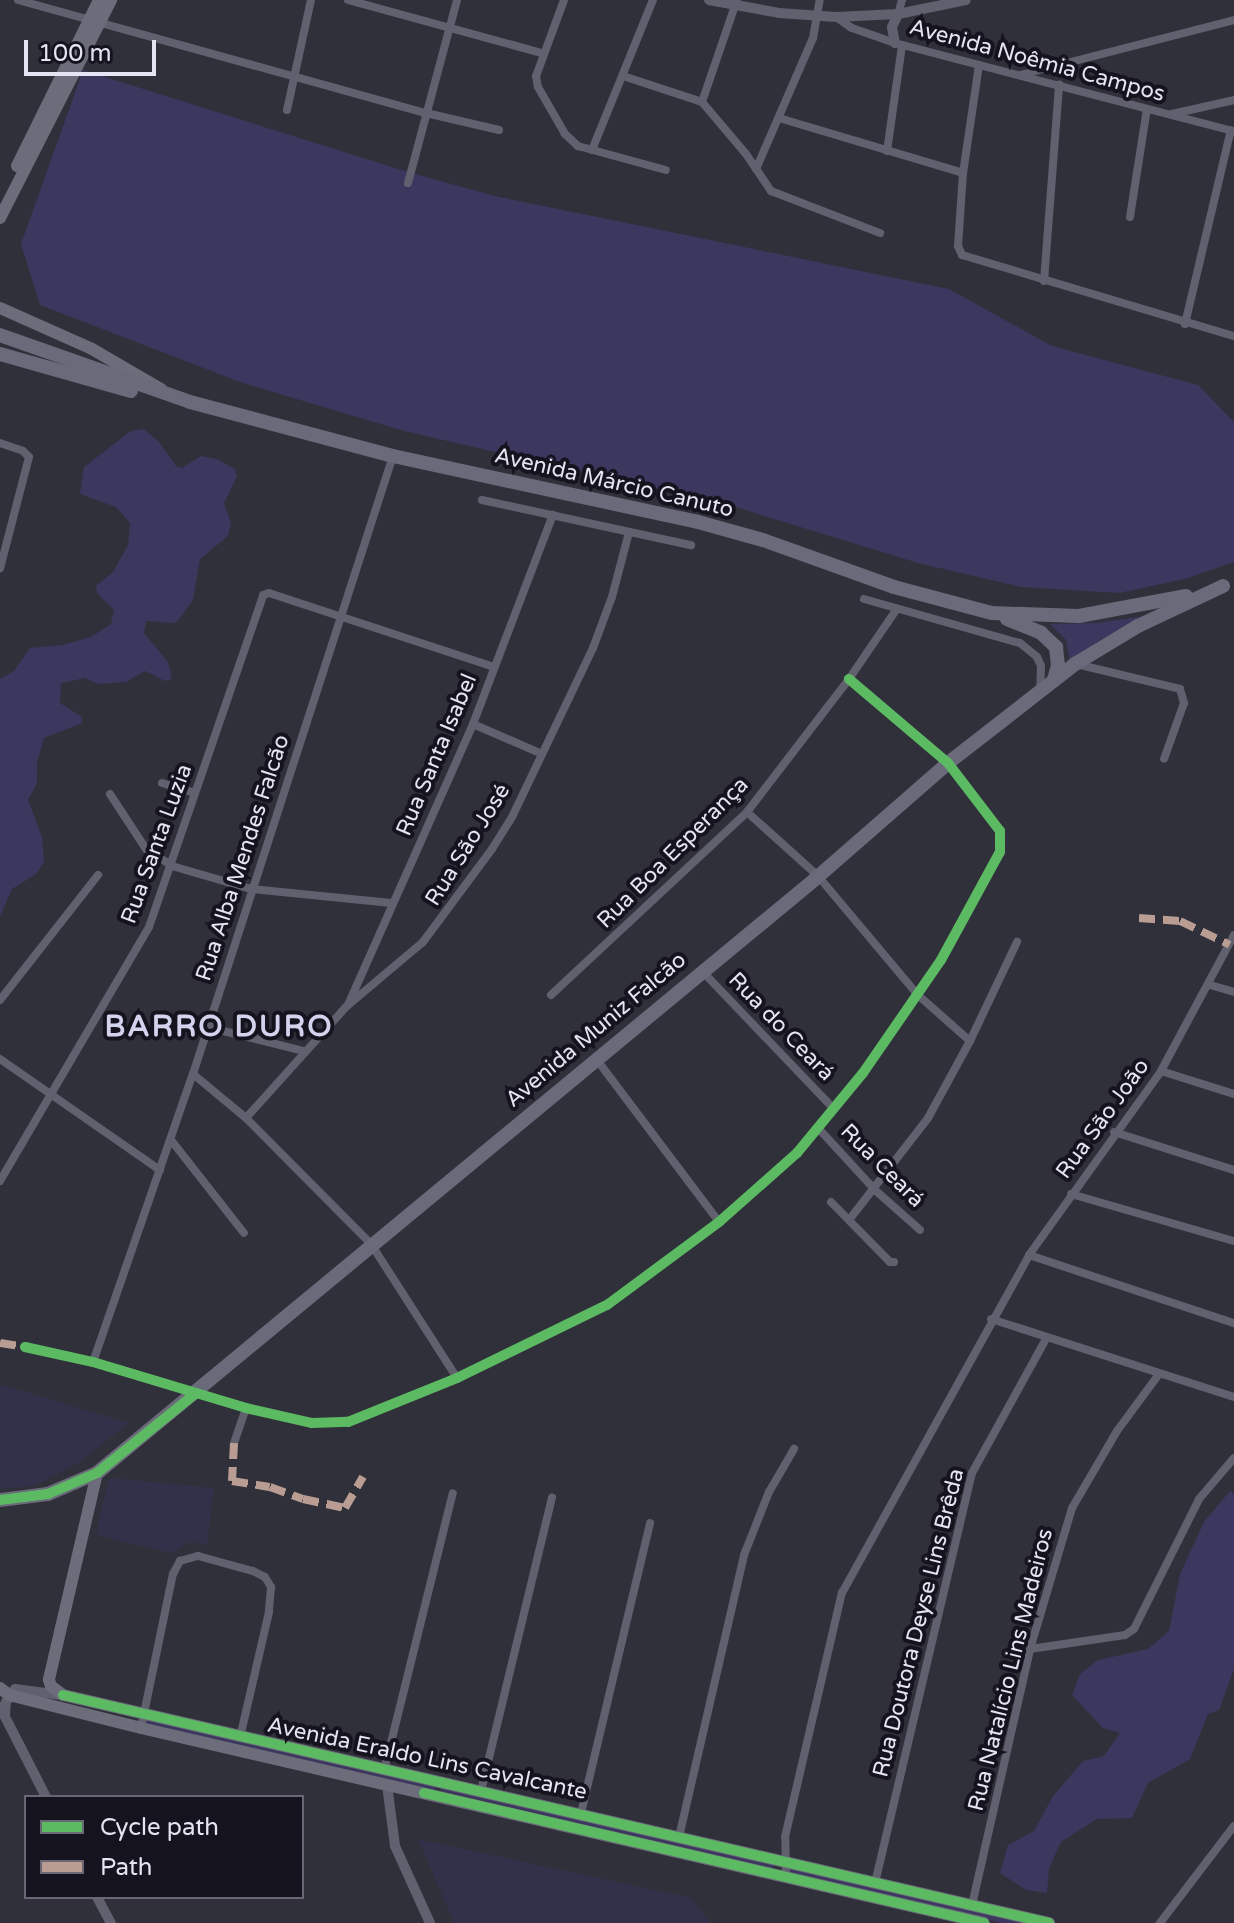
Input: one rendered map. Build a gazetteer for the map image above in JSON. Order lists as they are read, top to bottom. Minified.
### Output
{"streets":{"main road":["Avenida Márcio Canuto","Avenida Muniz Falcão","Avenida Eraldo Lins Cavalcante"],"street":["Avenida Noêmia Campos","Rua Santa Isabel","Rua Santa Luzia","Rua São José","Rua Boa Esperança","Rua Alba Mendes Falcão","Rua do Ceará","Rua São João","Rua Ceará","Rua Doutora Deyse Lins Brêda","Rua Natalício Lins Madeiros"]},"crossings":[["Avenida Márcio Canuto","Rua Alba Mendes Falcão"],["Avenida Márcio Canuto","Avenida Muniz Falcão"],["Rua Santa Isabel","Rua São José"],["Rua Santa Luzia","Rua Alba Mendes Falcão"],["Rua do Ceará","Avenida Muniz Falcão"],["Rua São João","Avenida Eraldo Lins Cavalcante"],["Rua Doutora Deyse Lins Brêda","Avenida Eraldo Lins Cavalcante"],["Rua Natalício Lins Madeiros","Avenida Eraldo Lins Cavalcante"]],"districts":["BARRO DURO"],"legend":["Cycle path","Path"],"scale_bar":"100 m"}
